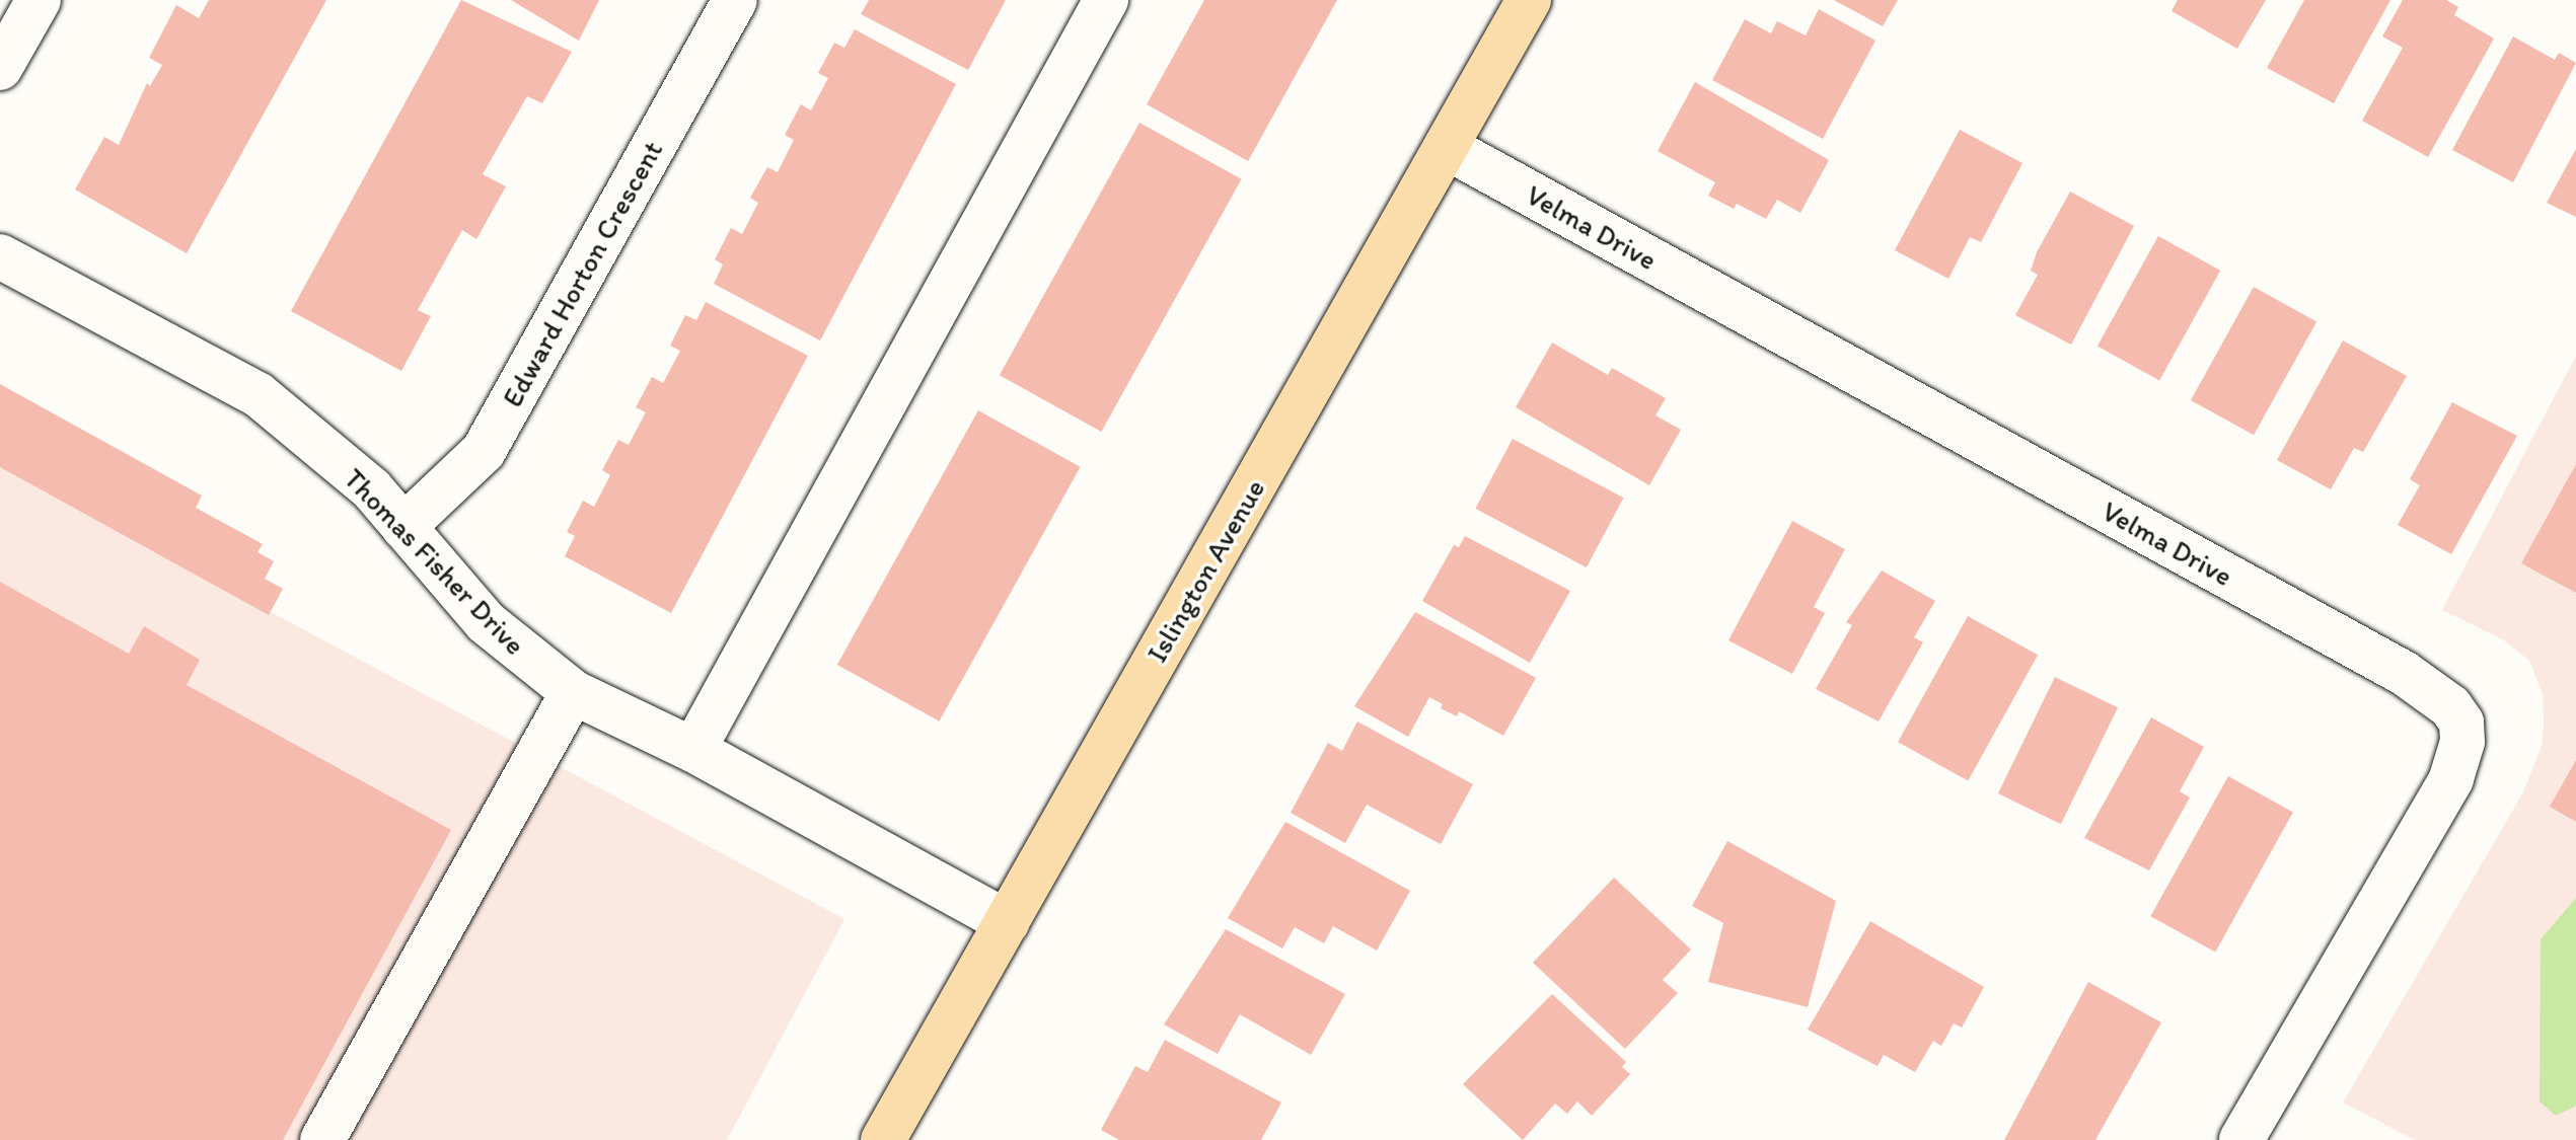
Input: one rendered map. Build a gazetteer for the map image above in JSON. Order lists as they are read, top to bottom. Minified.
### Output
{"streets":{"main road":["Islington Avenue"],"street":["Velma Drive","Edward Horton Crescent","Thomas Fisher Drive"]},"crossings":[["Velma Drive","Islington Avenue"],["Edward Horton Crescent","Thomas Fisher Drive"],["Thomas Fisher Drive","Islington Avenue"]]}
